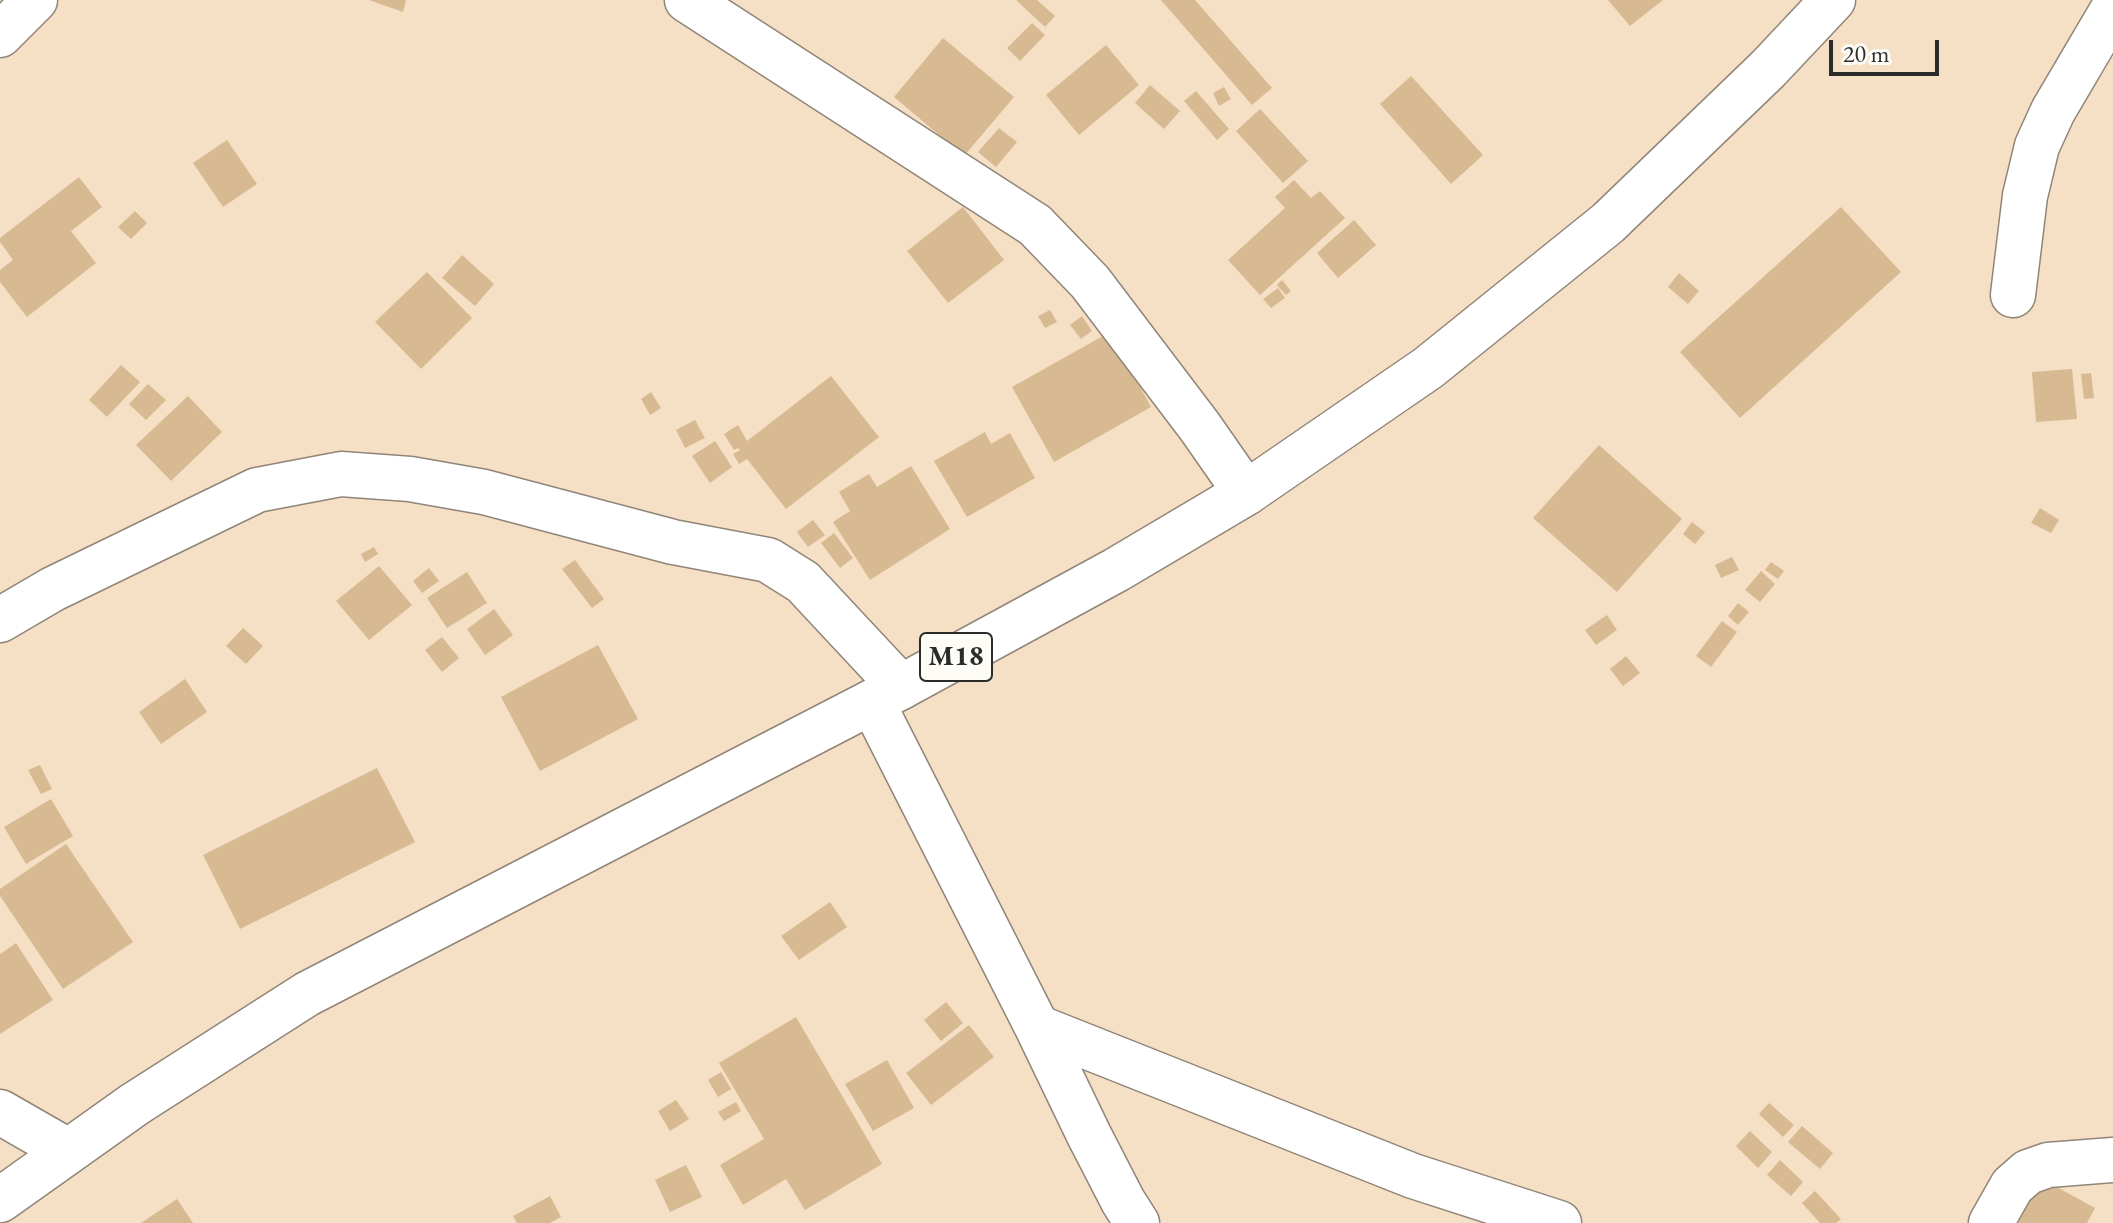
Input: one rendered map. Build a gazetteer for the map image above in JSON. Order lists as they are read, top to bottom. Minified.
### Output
{"streets":{"street":["M18"]},"scale_bar":"20 m"}
